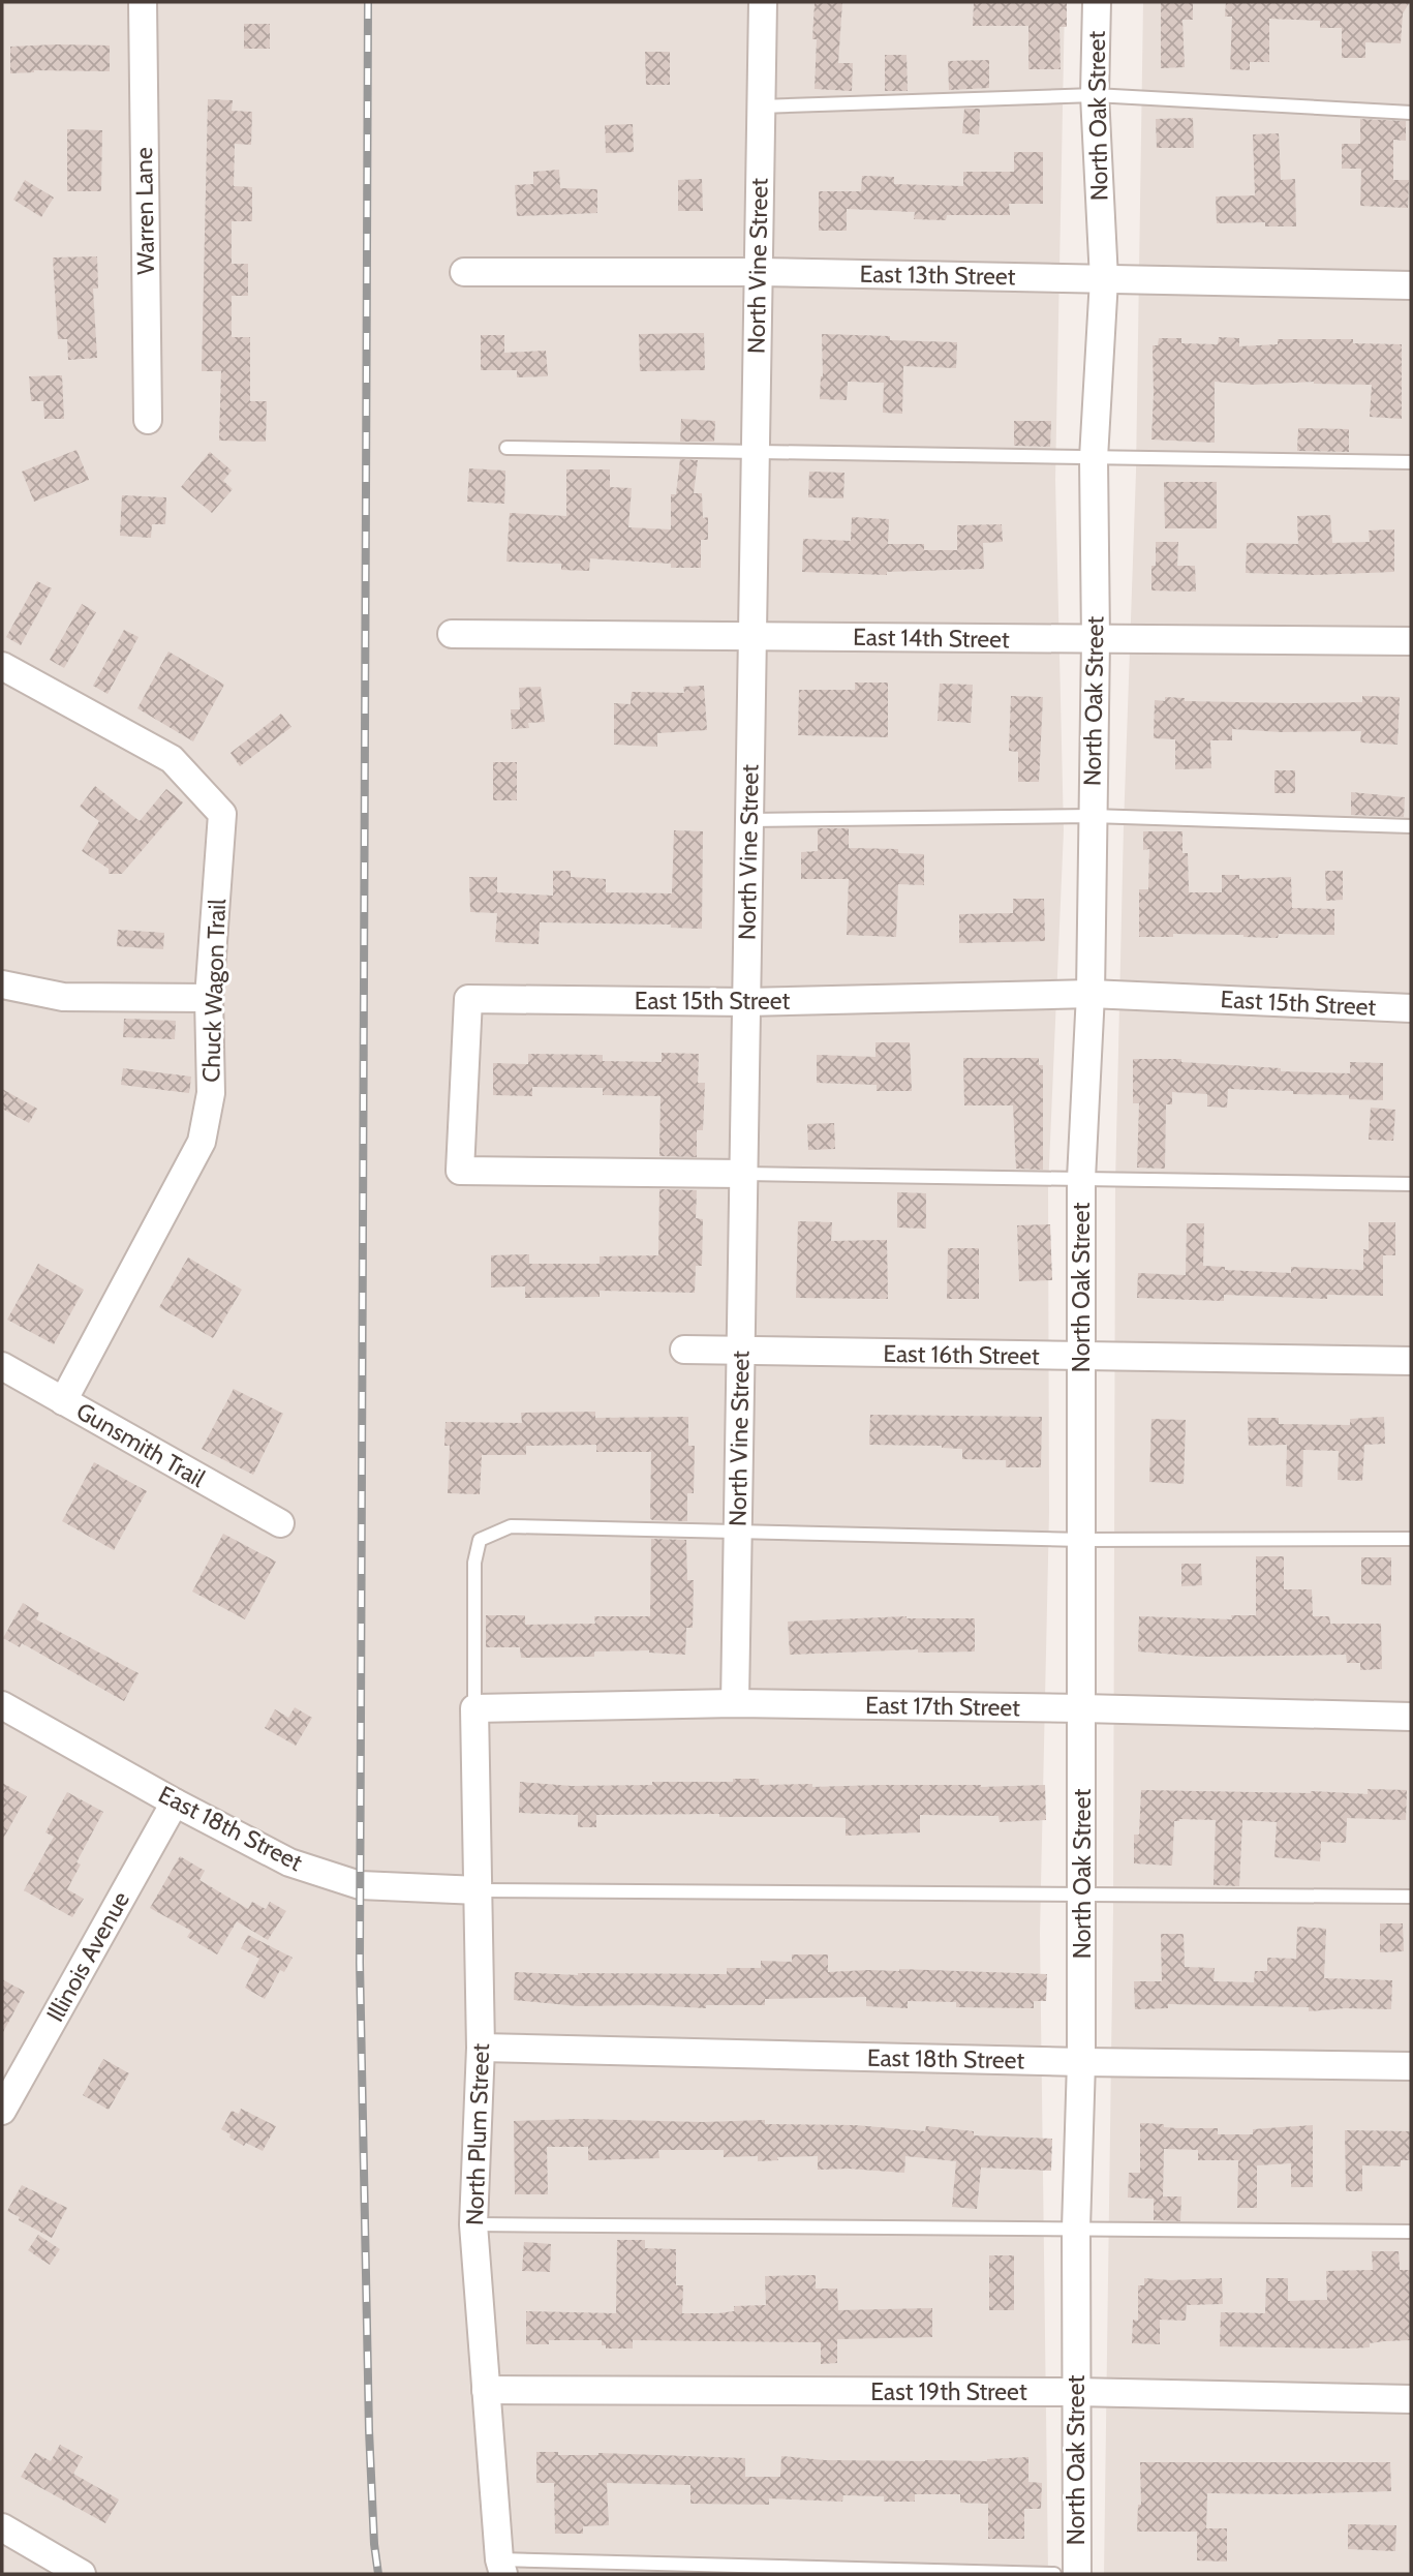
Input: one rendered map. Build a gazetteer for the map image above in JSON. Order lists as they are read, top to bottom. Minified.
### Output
{"streets":{"street":["North Oak Street","Warren Lane","North Vine Street","East 13th Street","East 14th Street","Chuck Wagon Trail","East 15th Street","East 16th Street","Gunsmith Trail","East 17th Street","East 18th Street","Illinois Avenue","North Plum Street","East 19th Street"]},"crossings":[["North Oak Street","East 13th Street"],["North Oak Street","East 14th Street"],["North Oak Street","East 15th Street"],["North Oak Street","East 16th Street"],["North Oak Street","East 17th Street"],["North Oak Street","East 18th Street"],["North Oak Street","East 19th Street"],["North Vine Street","East 13th Street"],["North Vine Street","East 14th Street"],["North Vine Street","East 15th Street"],["North Vine Street","East 16th Street"],["North Vine Street","East 17th Street"],["Chuck Wagon Trail","Gunsmith Trail"],["East 17th Street","North Plum Street"],["East 18th Street","Illinois Avenue"],["East 18th Street","North Plum Street"],["North Plum Street","East 19th Street"]]}
